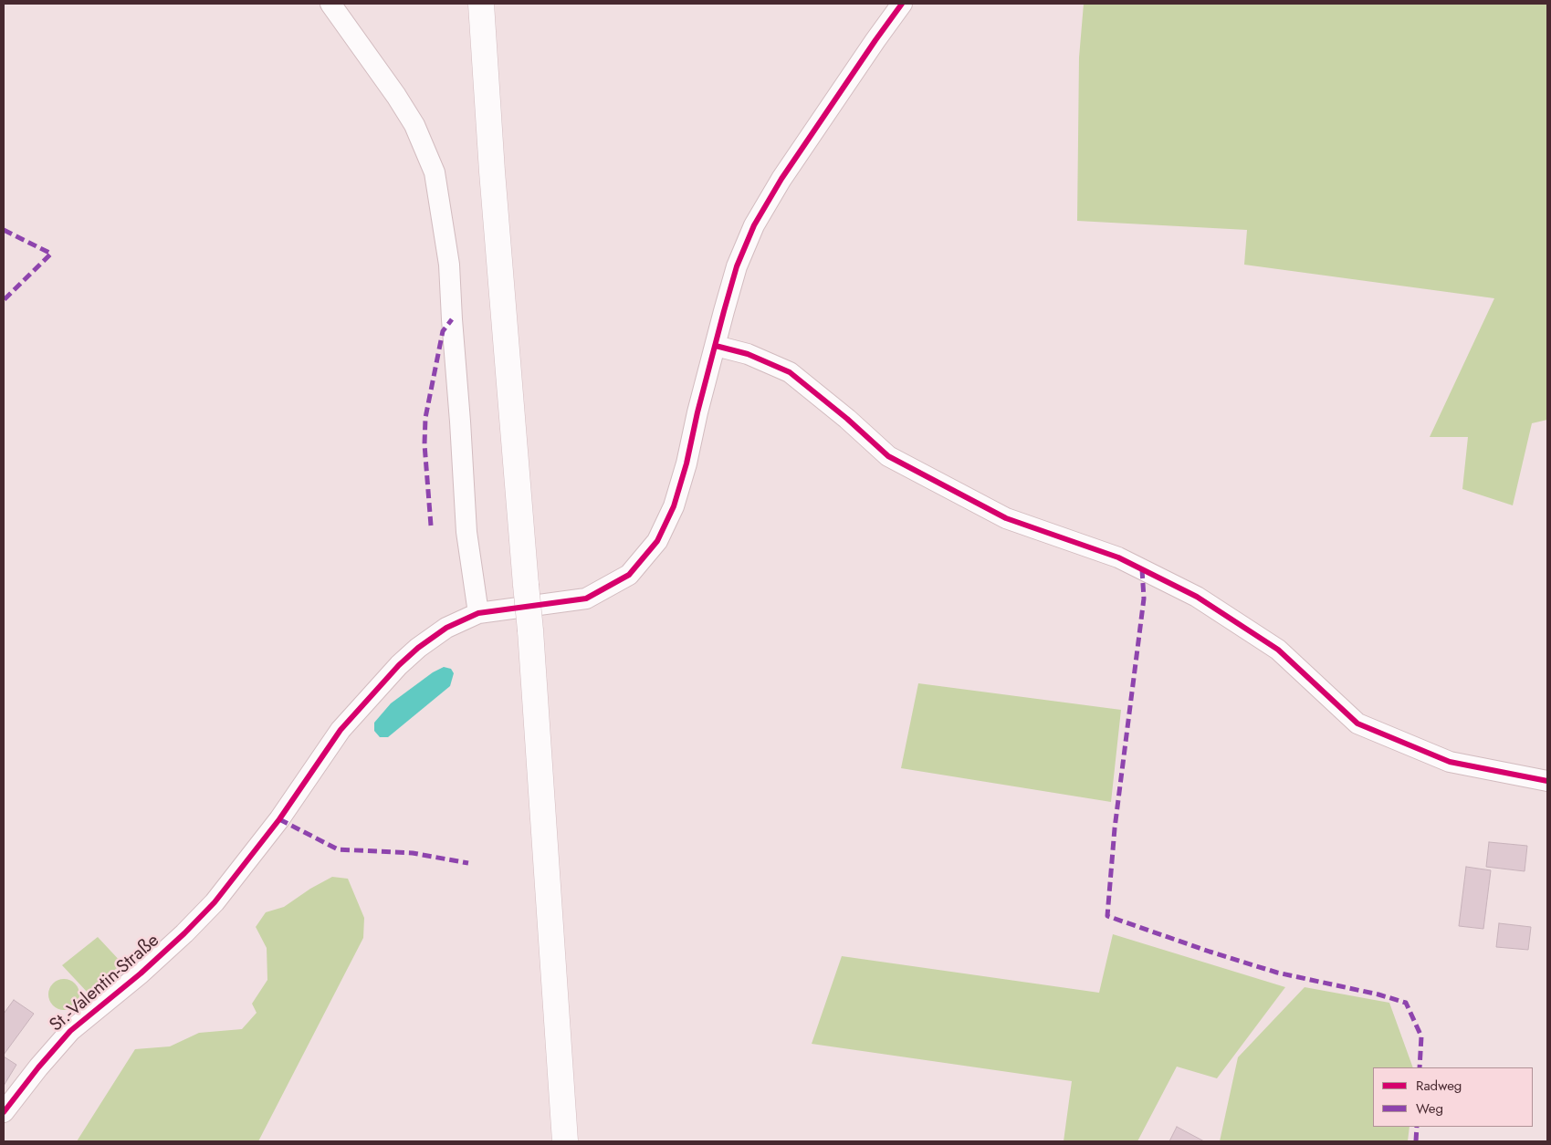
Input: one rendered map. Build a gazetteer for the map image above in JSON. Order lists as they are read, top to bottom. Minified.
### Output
{"streets":{"street":["St.-Valentin-Straße"]},"legend":["Radweg","Weg"]}
